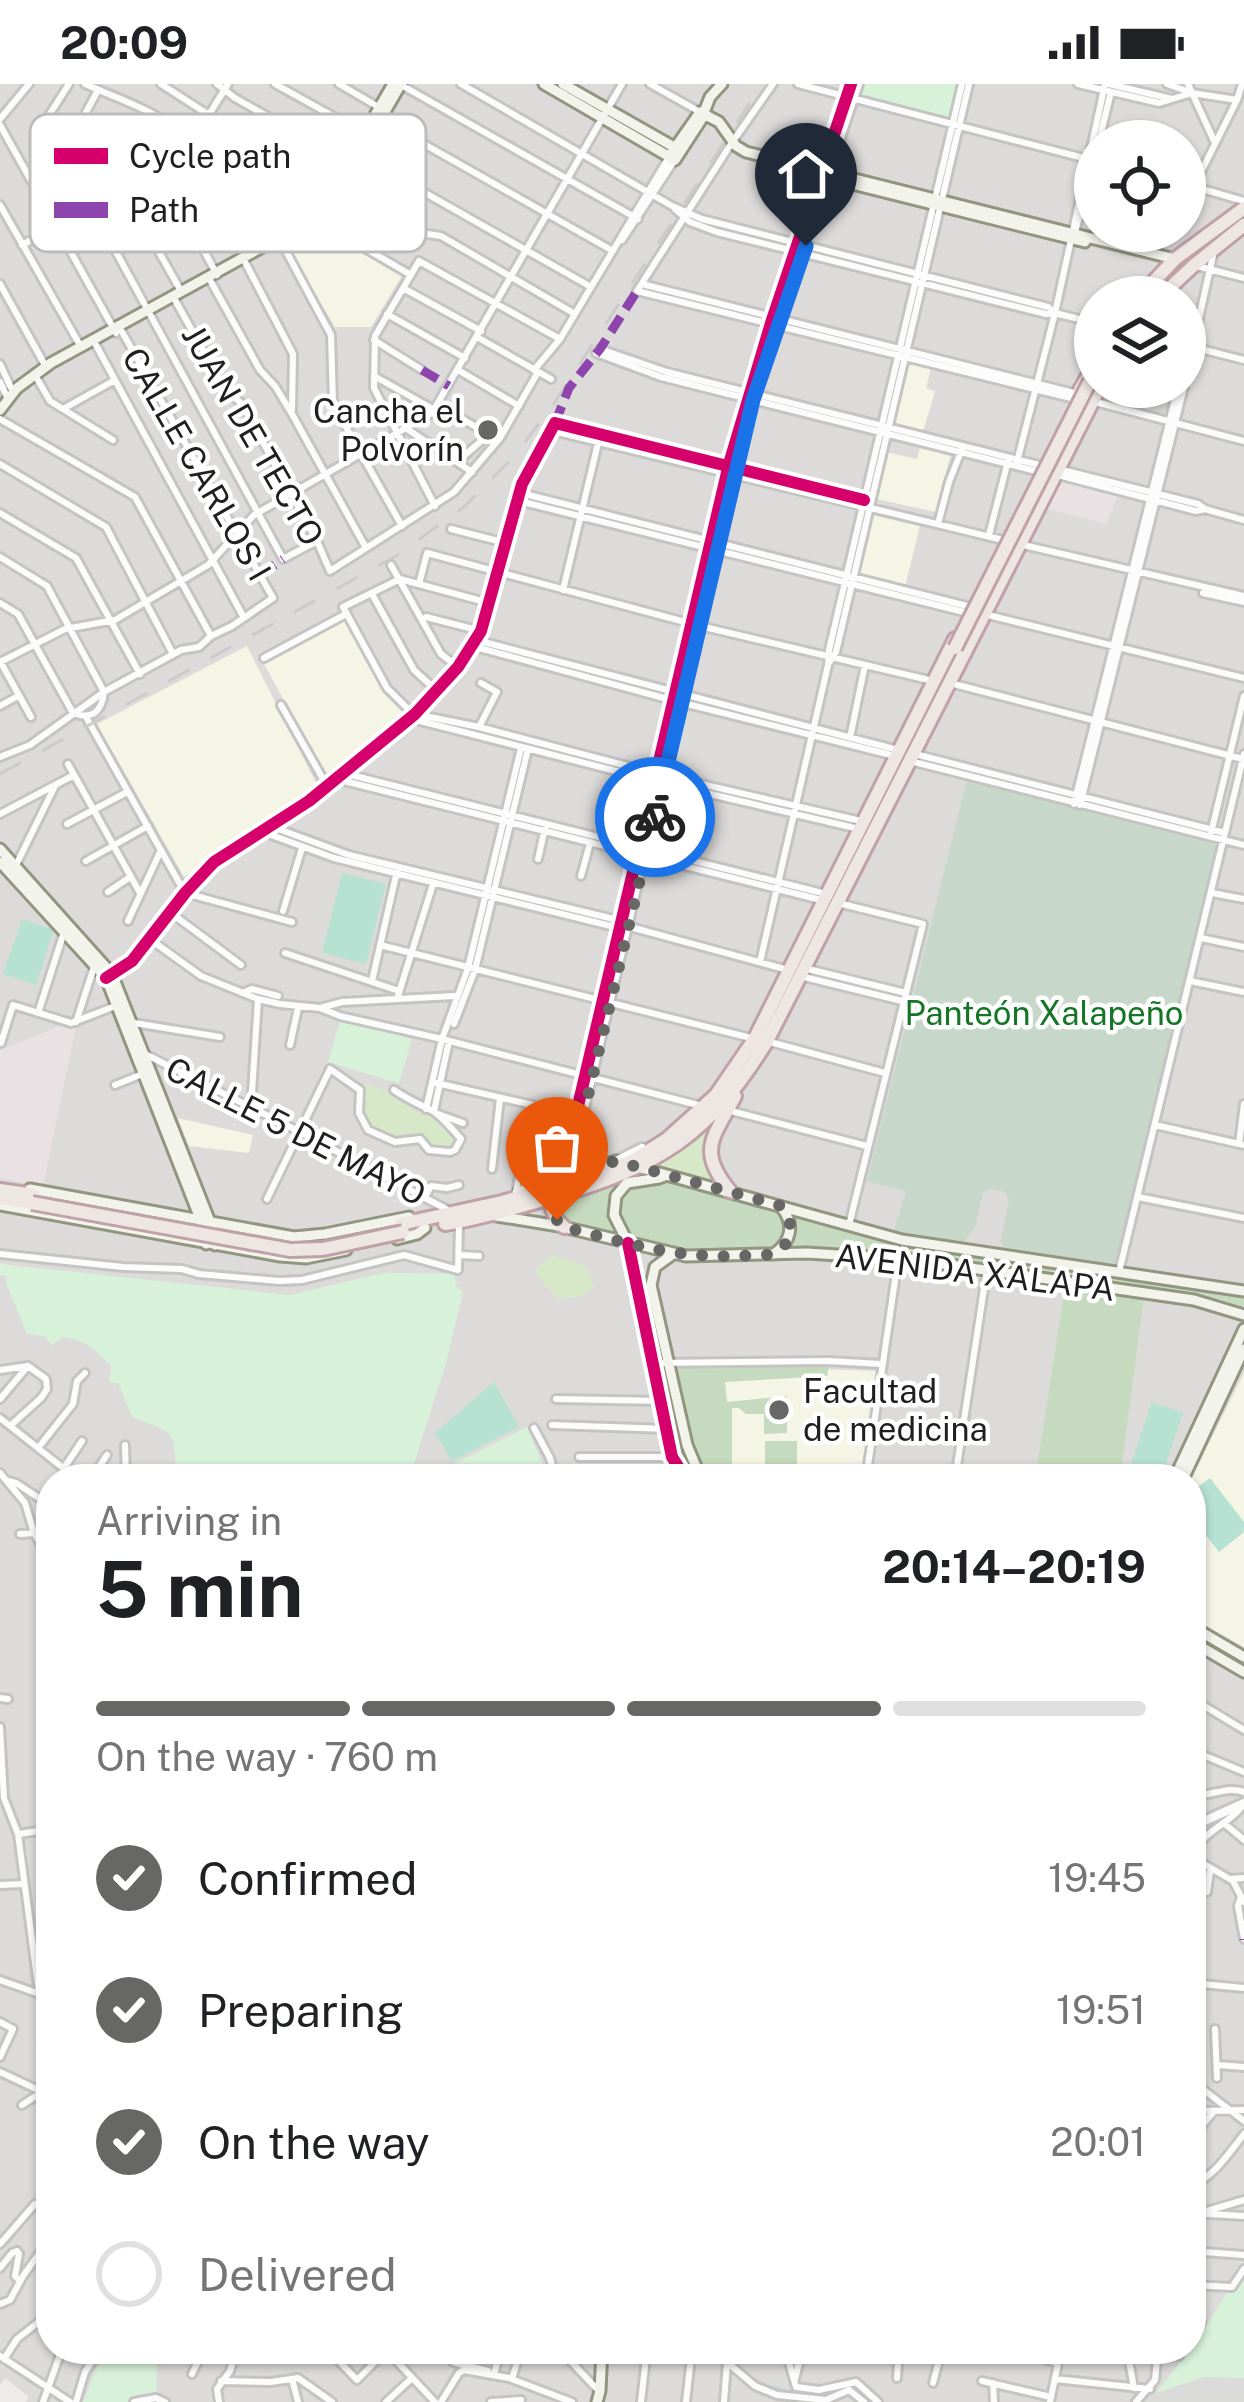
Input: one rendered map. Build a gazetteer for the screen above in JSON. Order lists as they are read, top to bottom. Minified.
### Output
{"streets":{"main road":["AVENIDA XALAPA"],"street":["JUAN DE TECTO","CALLE CARLOS I","CALLE 5 DE MAYO"]},"parks":["Panteón Xalapeño"],"places":["Cancha el Polvorín","Facultad de medicina"],"legend":["Cycle path","Path"],"page":{"status":"20:09","heading":["5 min","Arriving in","20:14–20:19"],"bar":"On the way · 760 m","list":[["Confirmed","19:45"],["Preparing","19:51"],["On the way","20:01"],"Delivered"]}}
